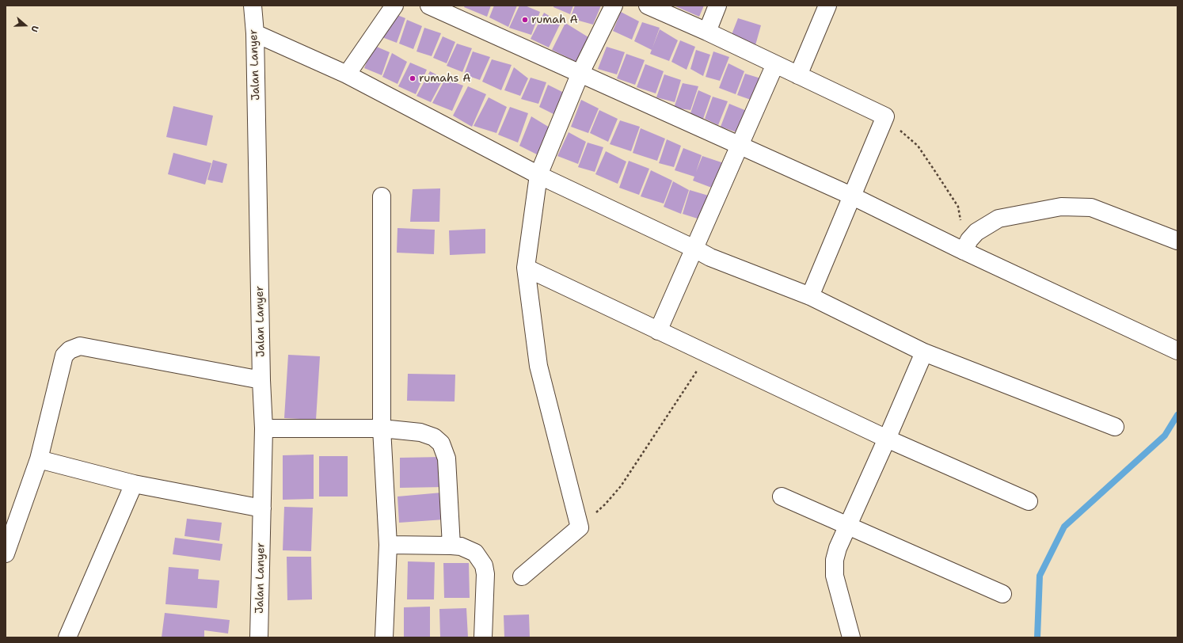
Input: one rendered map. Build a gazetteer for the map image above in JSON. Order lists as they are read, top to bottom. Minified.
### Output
{"streets":{"street":["Jalan Lanyer"]},"places":["rumah A","rumahs A"],"north":"right"}
